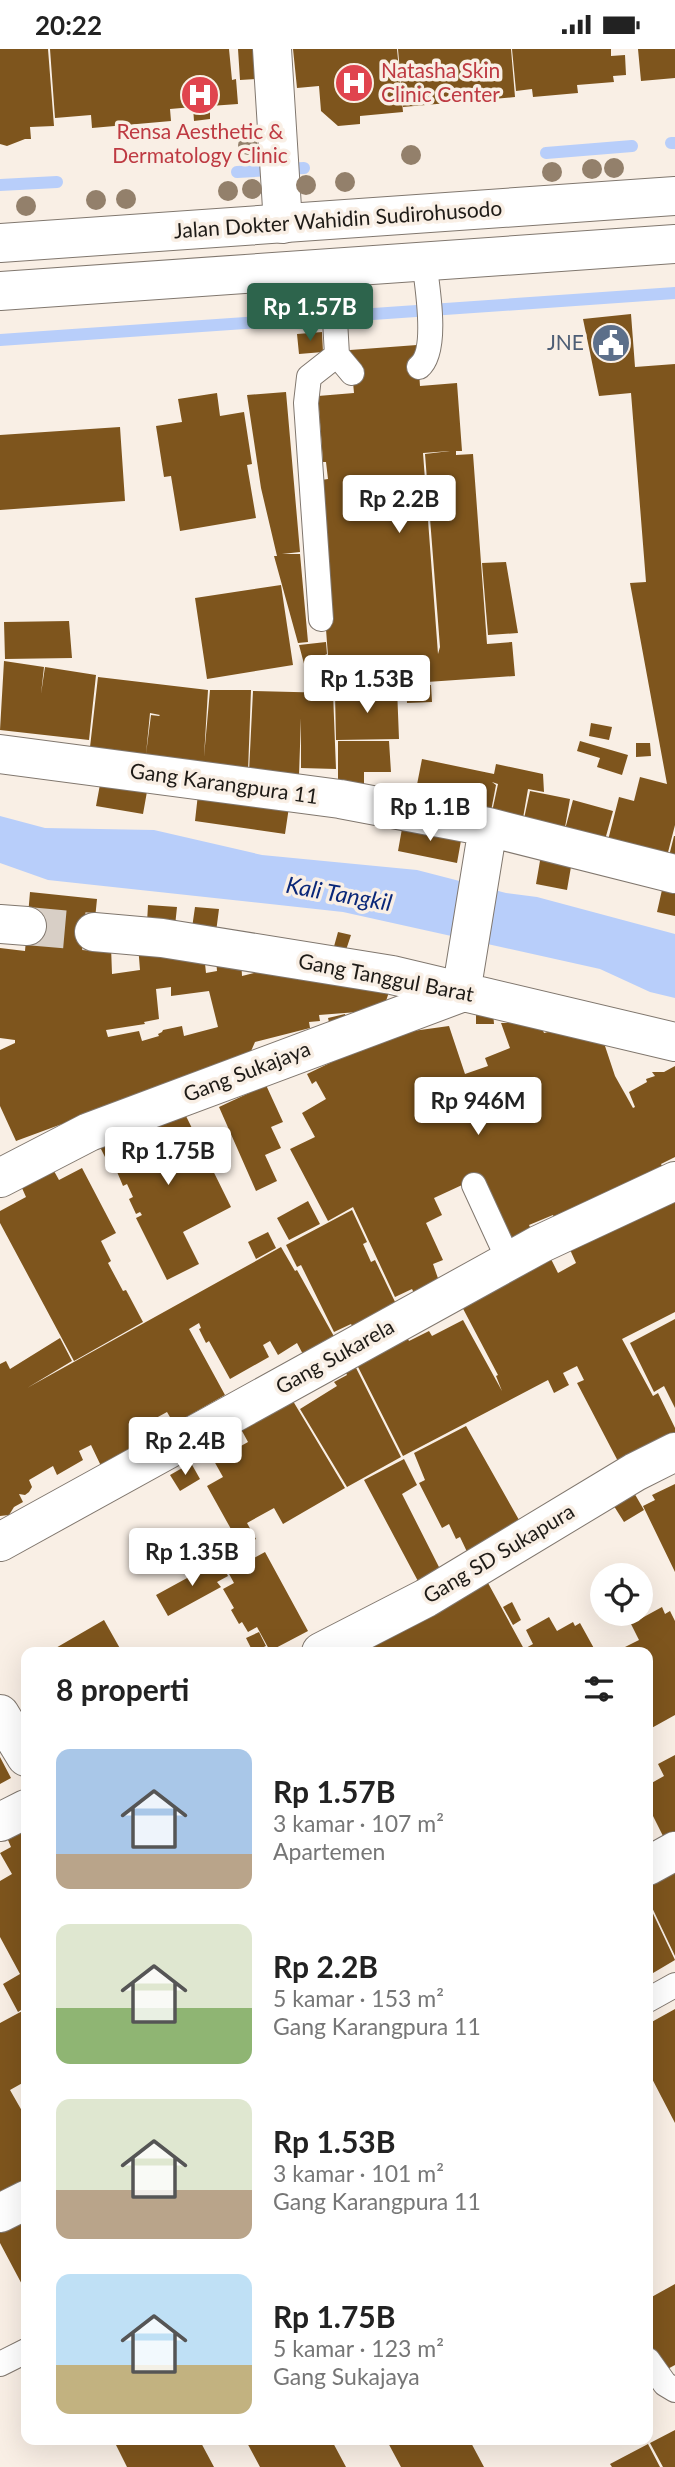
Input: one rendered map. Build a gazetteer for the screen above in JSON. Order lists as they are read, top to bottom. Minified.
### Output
{"streets":{"street":["Jalan Dokter Wahidin Sudirohusodo","Gang Karangpura 11","Gang Tanggul Barat","Gang Sukajaya","Gang Sukarela","Gang SD Sukapura"]},"crossings":[["Gang Tanggul Barat","Gang Sukajaya"]],"water":["Kali Tangkil"],"places":{"hospital":["Natasha Skin Clinic Center","Rensa Aesthetic & Dermatology Clinic"],"public building":["JNE"]},"page":{"status":"20:22","price":["Rp 1.57B","Rp 2.2B","Rp 1.53B","Rp 1.1B","Rp 946M","Rp 1.75B","Rp 2.4B","Rp 1.35B"],"heading":"8 properti","list":[{"name":"Rp 1.57B","note":"3 kamar · 107 m² · Apartemen"},{"name":"Rp 2.2B","note":"5 kamar · 153 m² · Gang Karangpura 11"},{"name":"Rp 1.53B","note":"3 kamar · 101 m² · Gang Karangpura 11"},{"name":"Rp 1.75B","note":"5 kamar · 123 m² · Gang Sukajaya"}]}}
